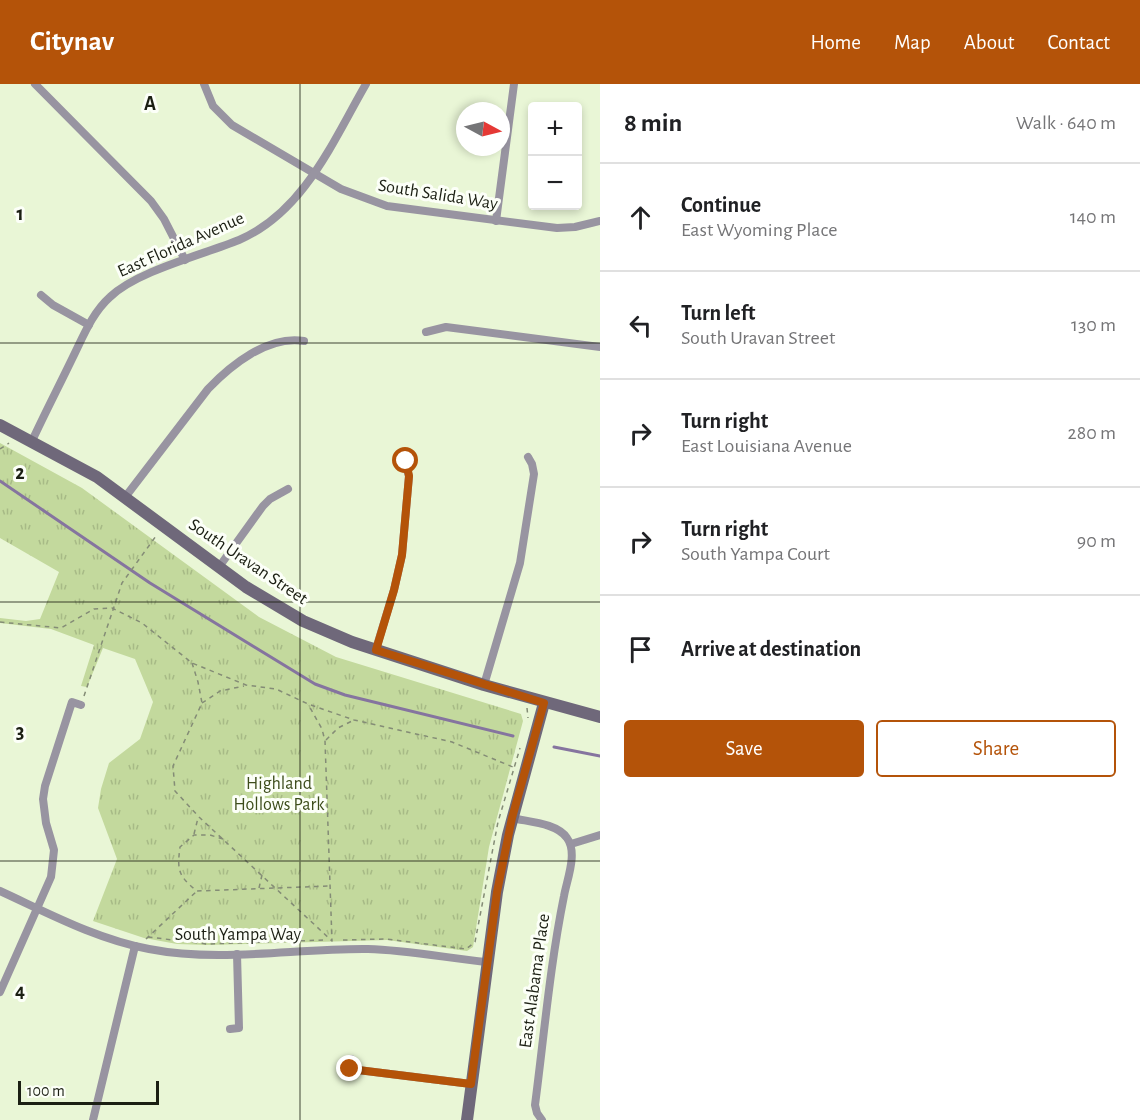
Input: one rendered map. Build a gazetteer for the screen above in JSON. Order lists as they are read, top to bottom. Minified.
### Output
{"streets":{"street":["South Salida Way","East Florida Avenue","South Uravan Street","South Yampa Way","East Alabama Place"]},"crossings":[["South Salida Way","East Florida Avenue"],["East Florida Avenue","South Uravan Street"]],"parks":["Highland Hollows Park"],"scale_bar":"100 m","north":"right","page":{"header":"Citynav","nav":["Home","Map","About","Contact"],"heading":["8 min","Walk · 640 m"],"map_buttons":["+","−"],"list":[["Continue","East Wyoming Place","140 m"],["Turn left","South Uravan Street","130 m"],["Turn right","East Louisiana Avenue","280 m"],["Turn right","South Yampa Court","90 m"],"Arrive at destination"],"buttons":["Save","Share"],"scale":"100 m"},"grid":{"columns":["A"],"rows":["1","2","3","4"]}}
